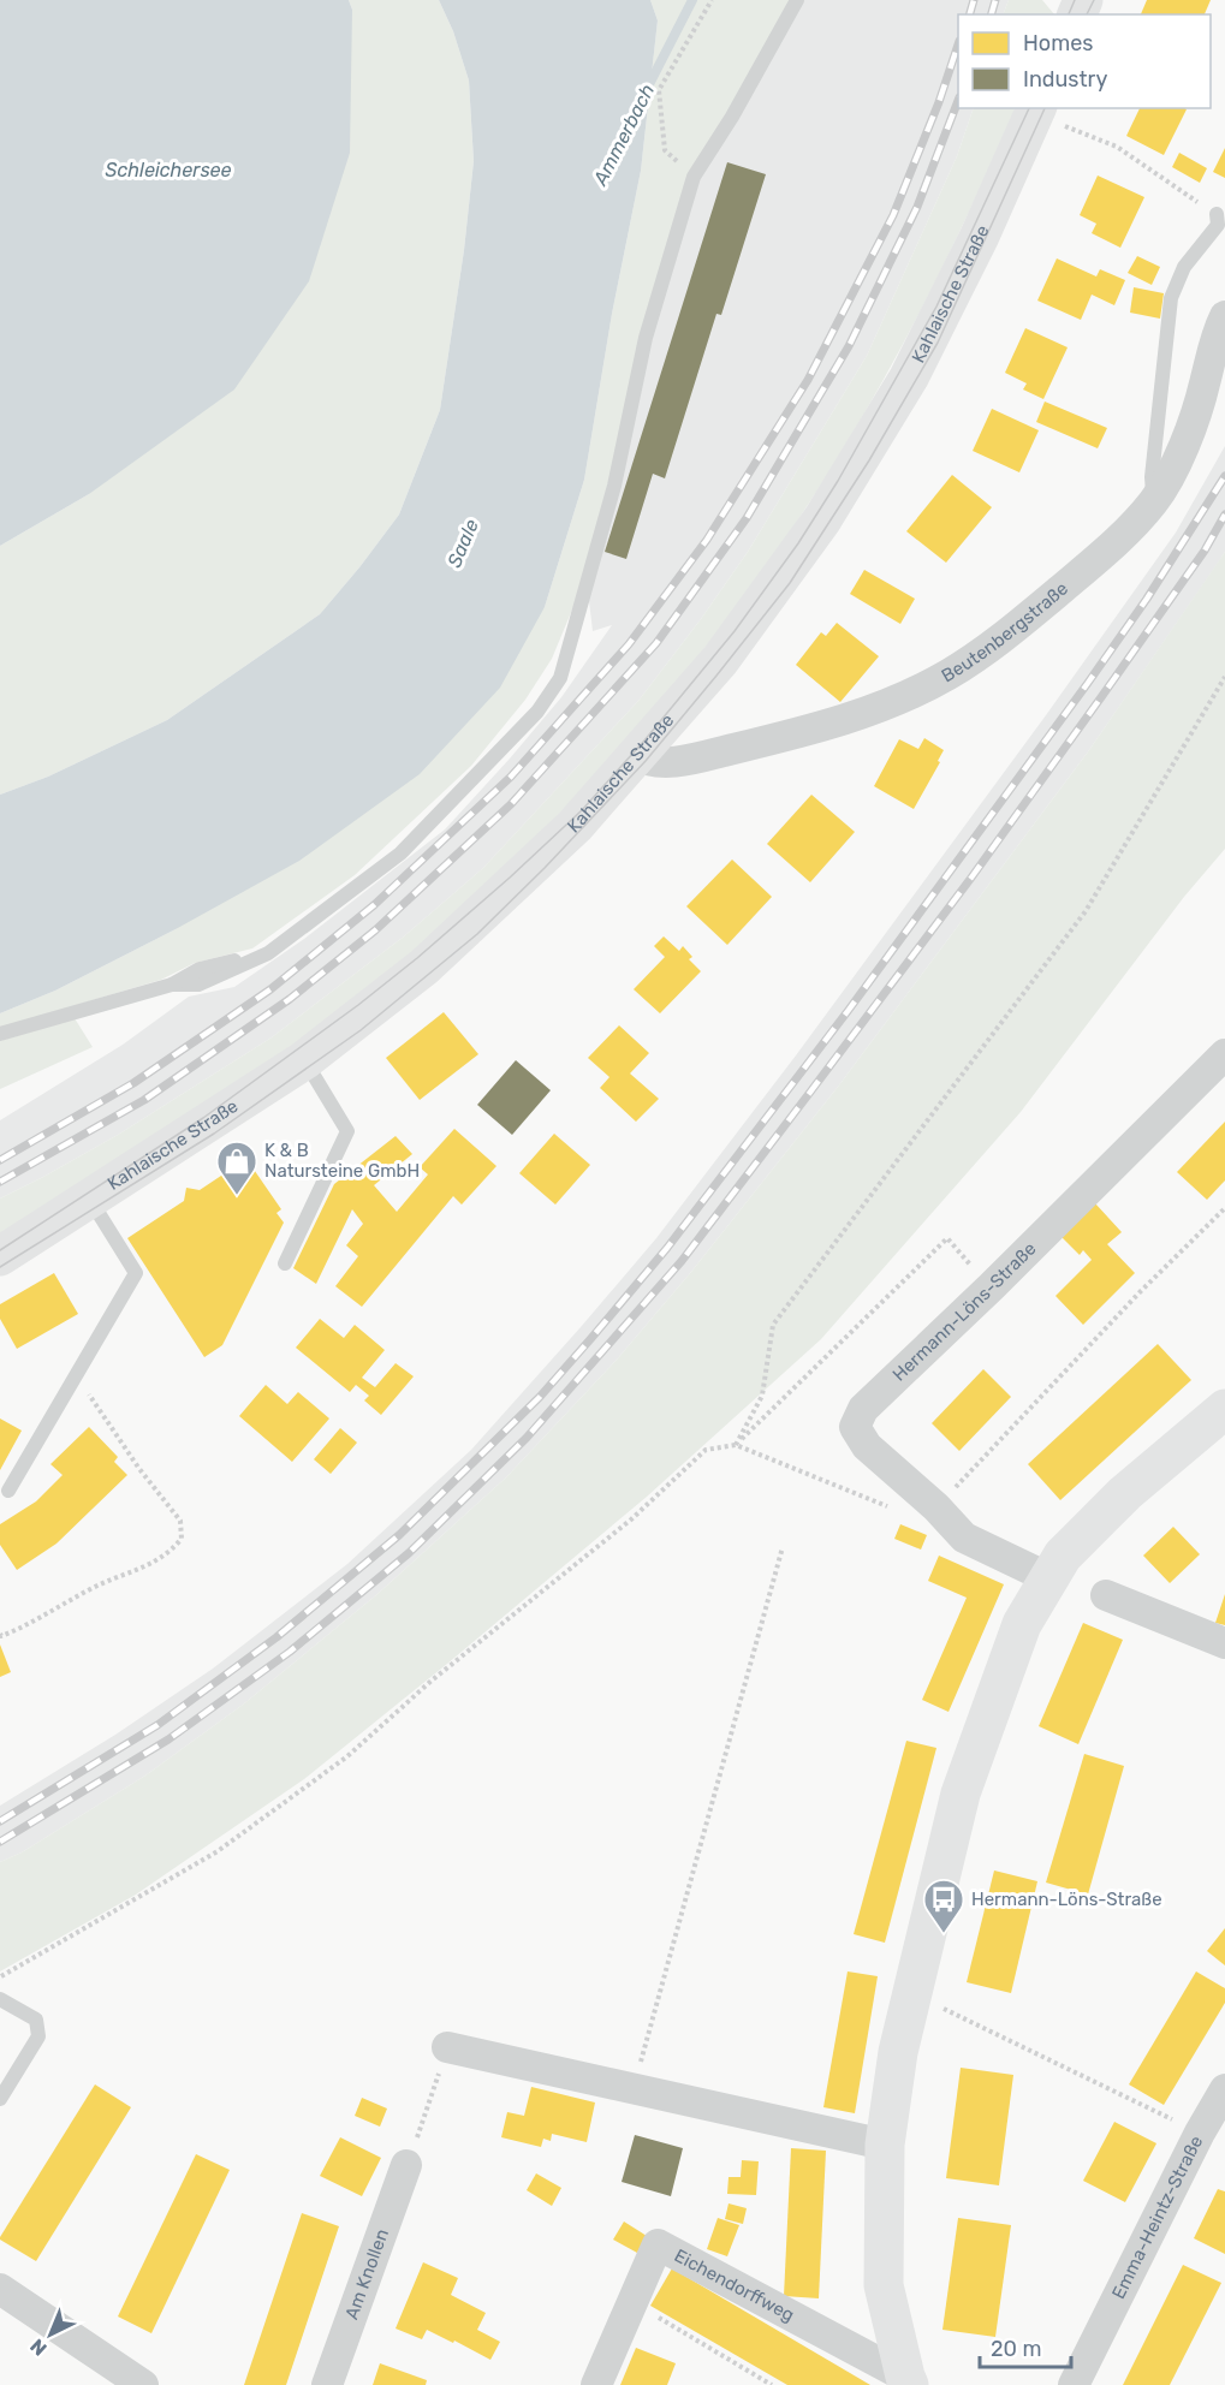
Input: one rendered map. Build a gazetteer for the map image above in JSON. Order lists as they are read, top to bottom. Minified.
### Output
{"streets":{"main road":["Kahlaische Straße"],"street":["Beutenbergstraße","Hermann-Löns-Straße","Emma-Heintz-Straße","Am Knollen","Eichendorffweg"]},"crossings":[["Kahlaische Straße","Beutenbergstraße"]],"water":["Ammerbach","Schleichersee","Saale"],"places":{"shop":["K & B Natursteine GmbH"],"bus stop":["Hermann-Löns-Straße"]},"legend":["Homes","Industry"],"scale_bar":"20 m","north":"bottom left"}
